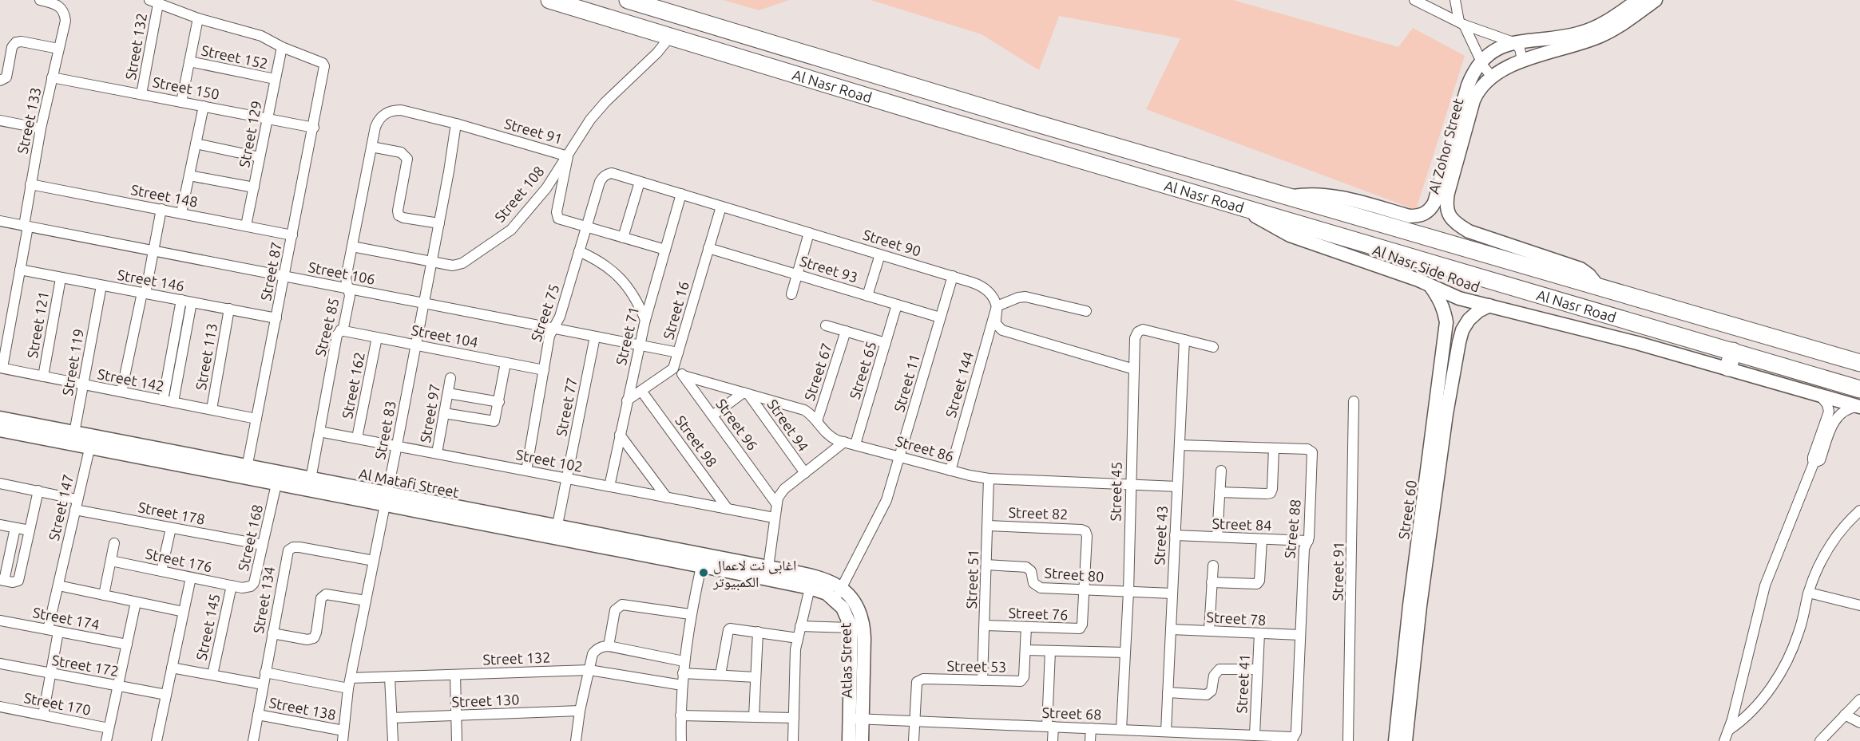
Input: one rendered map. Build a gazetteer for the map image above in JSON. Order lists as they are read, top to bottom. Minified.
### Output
{"streets":{"highway":["Al Nasr Road"],"street":["Street 132","Street 152","Street 150","Street 133","Street 91","Street 129","Al Zohor Street","Street 108","Street 148","Street 90","Al Nasr Side Road","Street 93","Street 87","Street 106","Street 146","Street 16","Street 75","Street 121","Street 85","Street 104","Street 71","Street 113","Street 119","Street 65","Street 67","Street 142","Street 11","Street 144","Street 162","Street 77","Street 97","Street 96","Street 94","Street 83","Street 98","Street 86","Street 102","Al Matafi Street","Street 45","Street 147","Street 60","Street 178","Street 82","Street 84","Street 88","Street 43","Street 168","Street 176","Street 80","Street 51","Street 134","Street 76","Street 174","Street 78","Street 145","Atlas Street","Street 172","Street 53","Street 41","Street 130","Street 170","Street 138","Street 68"]},"crossings":[["Street 132","Street 150"],["Street 132","Street 83"],["Street 152","Street 129"],["Al Nasr Road","Al Zohor Street"],["Al Nasr Road","Al Nasr Side Road"],["Street 150","Street 133"],["Street 150","Street 129"],["Street 150","Street 87"],["Street 133","Street 148"],["Street 133","Street 106"],["Street 133","Street 146"],["Street 133","Street 142"],["Street 91","Street 108"],["Street 91","Street 75"],["Street 91","Street 85"],["Street 91","Street 83"],["Street 129","Street 148"],["Street 129","Street 87"],["Street 108","Street 85"],["Street 108","Street 83"],["Street 148","Street 87"],["Street 90","Street 16"],["Street 90","Street 75"],["Street 90","Street 71"],["Street 90","Street 11"],["Street 90","Street 144"],["Street 90","Street 45"],["Al Nasr Side Road","Street 60"],["Street 93","Street 16"],["Street 93","Street 65"],["Street 93","Street 11"],["Street 87","Street 106"],["Street 87","Street 146"],["Street 87","Street 142"],["Street 87","Al Matafi Street"],["Street 106","Street 16"],["Street 106","Street 75"],["Street 106","Street 85"],["Street 106","Street 71"],["Street 106","Street 77"],["Street 106","Street 83"],["Street 146","Street 121"],["Street 146","Street 113"],["Street 146","Street 119"],["Street 16","Street 96"],["Street 75","Street 104"],["Street 75","Street 102"],["Street 121","Street 142"],["Street 85","Street 104"],["Street 85","Street 102"],["Street 85","Al Matafi Street"],["Street 104","Street 162"],["Street 104","Street 83"],["Street 71","Street 102"],["Street 113","Street 142"],["Street 119","Street 142"],["Street 119","Al Matafi Street"],["Street 65","Street 86"],["Street 67","Street 86"],["Street 11","Street 86"],["Street 11","Atlas Street"],["Street 144","Street 86"],["Street 162","Street 102"],["Street 77","Street 102"],["Street 77","Al Matafi Street"],["Street 97","Street 102"],["Street 96","Street 86"],["Street 94","Street 86"],["Street 83","Street 102"],["Street 83","Al Matafi Street"],["Street 83","Street 134"],["Street 83","Street 138"],["Street 98","Street 102"],["Street 86","Street 45"],["Street 86","Street 43"],["Street 86","Street 51"],["Al Matafi Street","Street 147"],["Al Matafi Street","Street 168"],["Street 45","Street 43"],["Street 45","Street 80"],["Street 45","Street 68"],["Street 147","Street 178"],["Street 147","Street 174"],["Street 147","Street 172"],["Street 147","Street 170"],["Street 178","Street 168"],["Street 82","Street 80"],["Street 82","Street 51"],["Street 82","Street 76"],["Street 84","Street 88"],["Street 84","Street 43"],["Street 88","Street 43"],["Street 88","Street 78"],["Street 88","Street 68"],["Street 43","Street 80"],["Street 43","Street 78"],["Street 43","Street 68"],["Street 168","Street 176"],["Street 176","Street 145"],["Street 80","Street 51"],["Street 80","Street 76"],["Street 51","Street 76"],["Street 51","Street 53"],["Street 134","Street 138"],["Street 76","Street 53"],["Street 78","Street 41"],["Atlas Street","Street 68"],["Street 53","Street 68"],["Street 41","Street 68"]],"places":["اغابى نت لاعمال الكمبيوتر"]}
